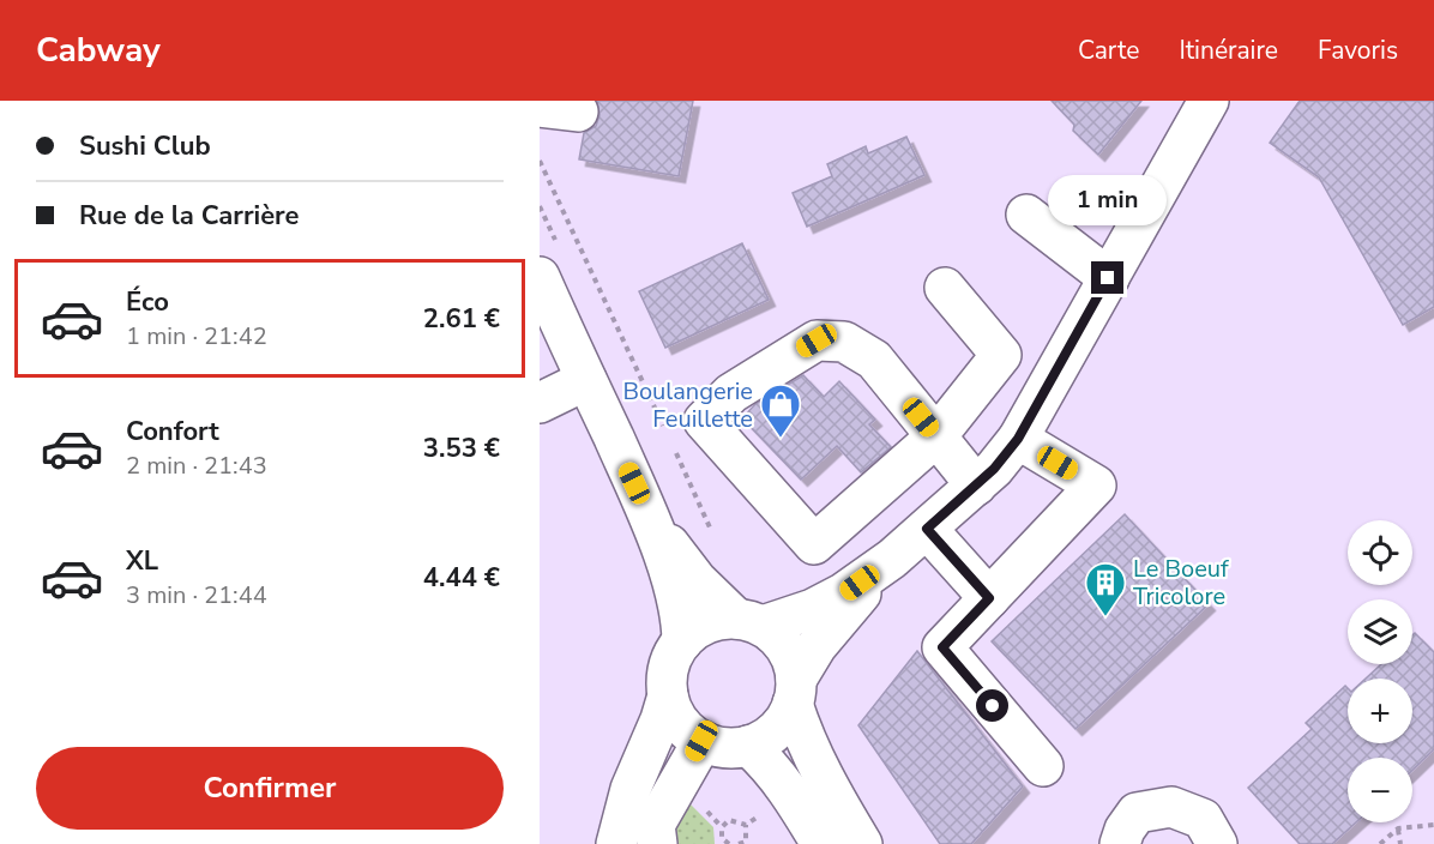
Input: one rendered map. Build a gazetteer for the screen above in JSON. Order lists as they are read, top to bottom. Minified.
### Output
{"places":{"shop":["Boulangerie Feuillette"],"building":["Le Boeuf Tricolore"]},"page":{"header":"Cabway","nav":["Carte","Itinéraire","Favoris"],"banner":["Sushi Club","Rue de la Carrière"],"bubble":"1 min","list":[{"name":"Éco","note":"1 min · 21:42","value":"2.61 €"},{"name":"Confort","note":"2 min · 21:43","value":"3.53 €"},{"name":"XL","note":"3 min · 21:44","value":"4.44 €"}],"map_buttons":["+","−"],"buttons":"Confirmer"}}
